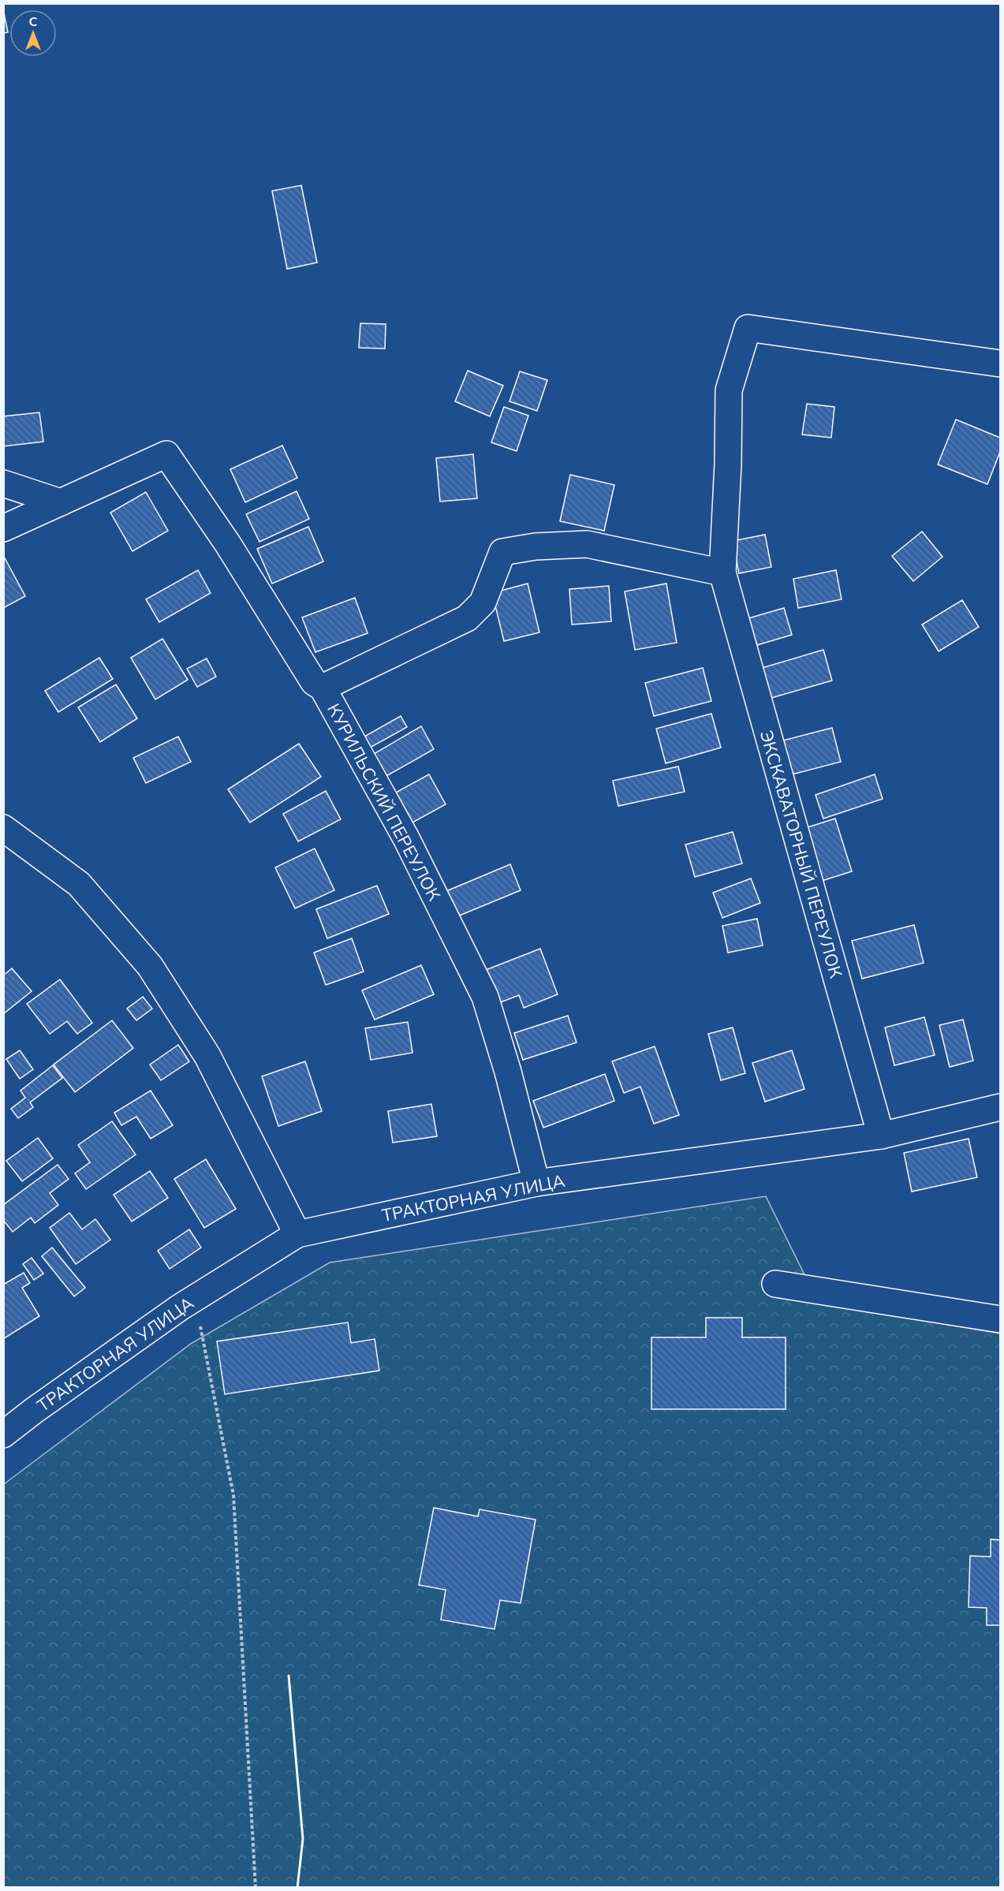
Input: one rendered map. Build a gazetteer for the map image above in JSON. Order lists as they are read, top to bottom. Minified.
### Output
{"streets":{"street":["КУРИЛЬСКИЙ ПЕРЕУЛОК","ЭКСКАВАТОРНЫЙ ПЕРЕУЛОК","ТРАКТОРНАЯ УЛИЦА"]},"crossings":[["КУРИЛЬСКИЙ ПЕРЕУЛОК","ТРАКТОРНАЯ УЛИЦА"],["ЭКСКАВАТОРНЫЙ ПЕРЕУЛОК","ТРАКТОРНАЯ УЛИЦА"]],"north":"top"}
